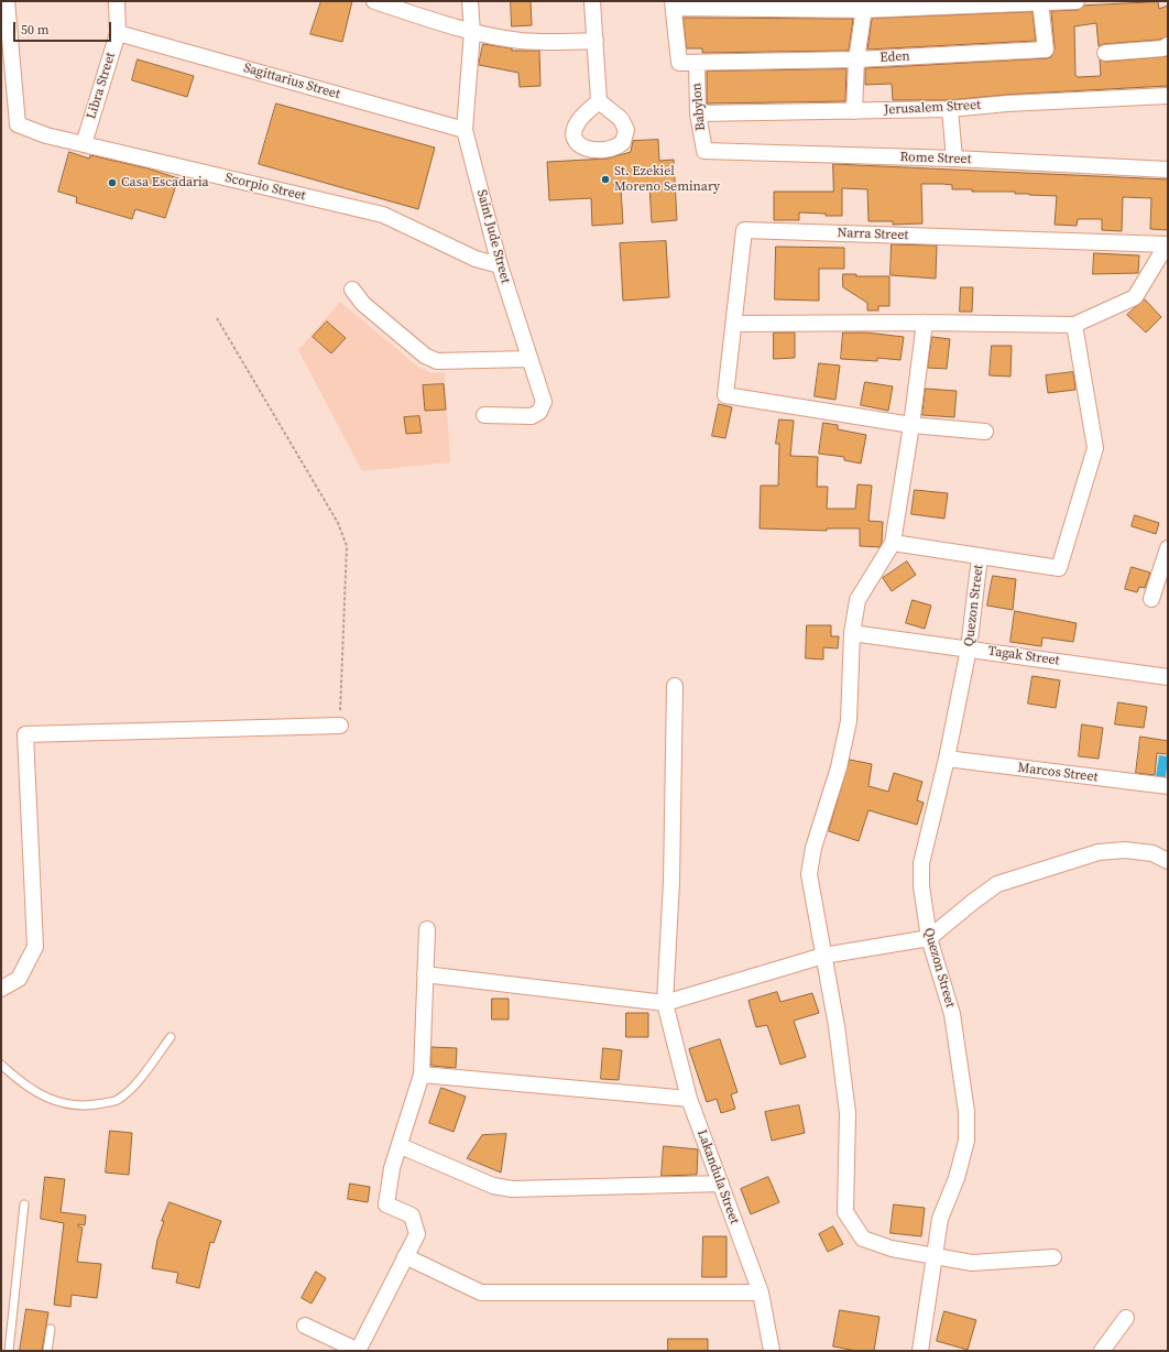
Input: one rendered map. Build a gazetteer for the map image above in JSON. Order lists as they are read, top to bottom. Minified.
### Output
{"streets":{"street":["Eden","Sagittarius Street","Libra Street","Babylon","Jerusalem Street","Rome Street","Scorpio Street","Narra Street","Saint Jude Street","Quezon Street","Tagak Street","Marcos Street","Lakandula Street"]},"crossings":[["Eden","Babylon"],["Sagittarius Street","Libra Street"],["Sagittarius Street","Saint Jude Street"],["Libra Street","Scorpio Street"],["Babylon","Jerusalem Street"],["Babylon","Rome Street"],["Scorpio Street","Saint Jude Street"],["Quezon Street","Tagak Street"],["Quezon Street","Marcos Street"]],"places":["St. Ezekiel Moreno Seminary","Casa Escadaria"],"scale_bar":"50 m"}
